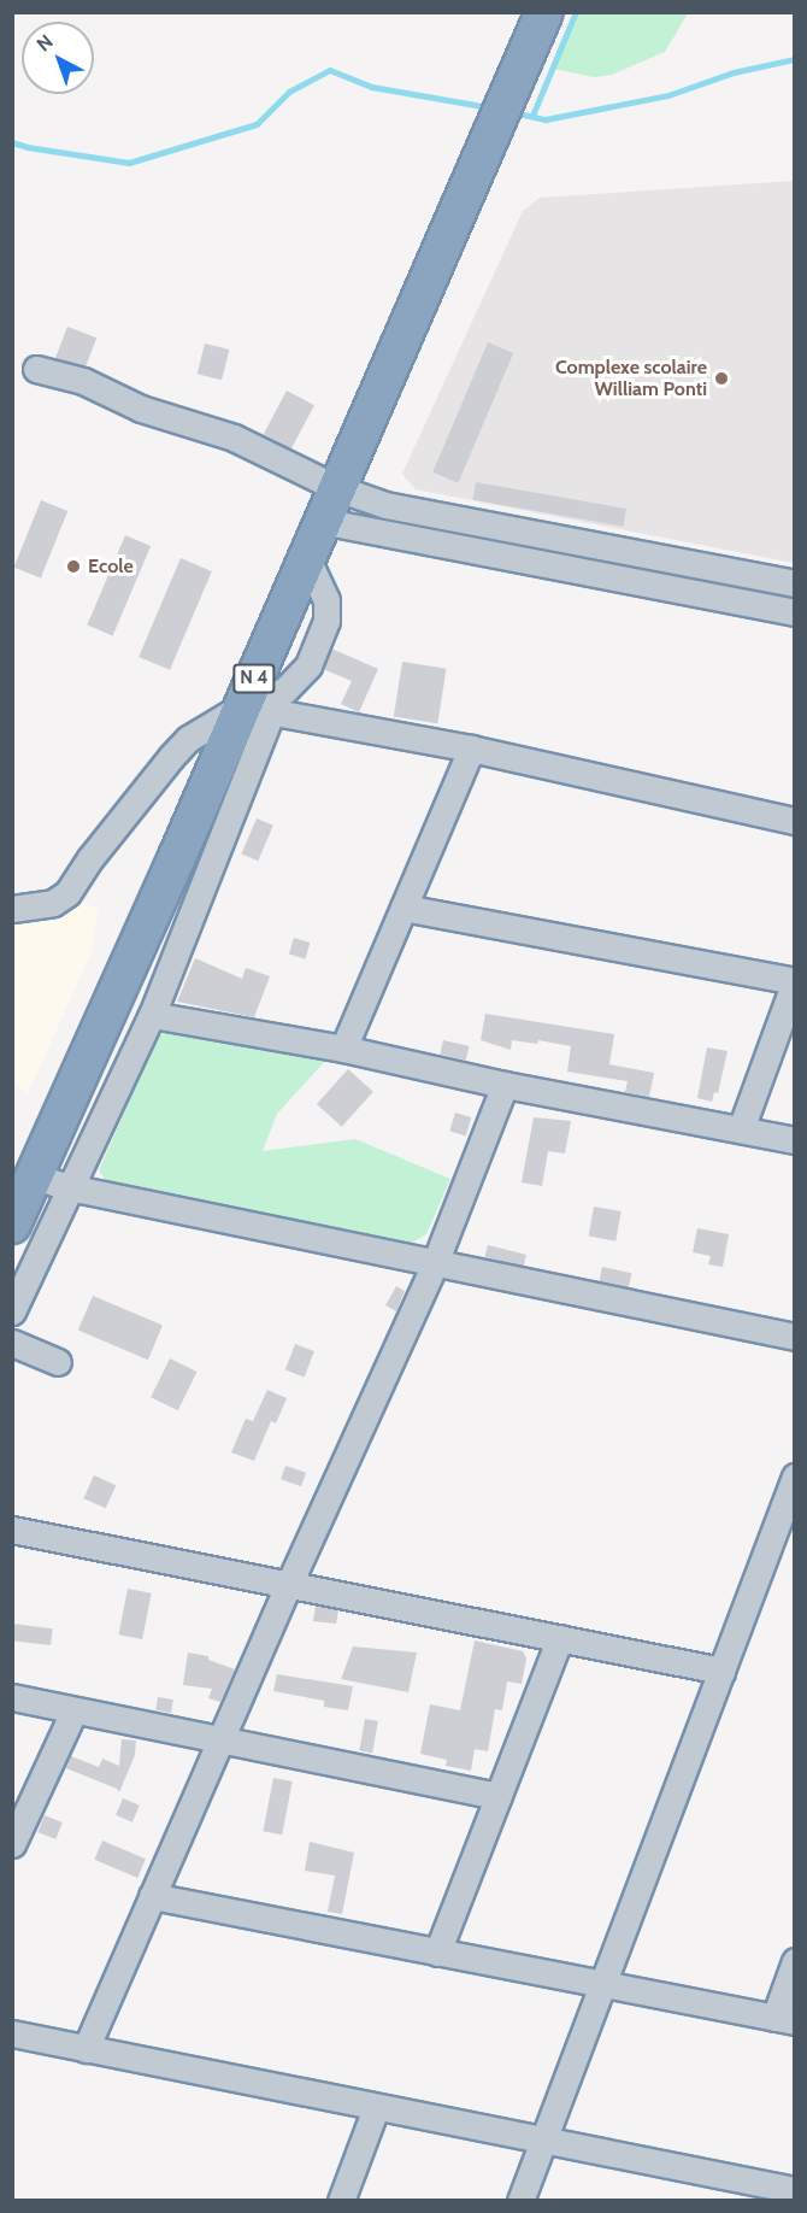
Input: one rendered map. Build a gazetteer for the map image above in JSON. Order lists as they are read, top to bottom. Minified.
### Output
{"streets":{"highway":["N 4"]},"places":["Complexe scolaire William Ponti","Ecole"],"north":"top left"}
